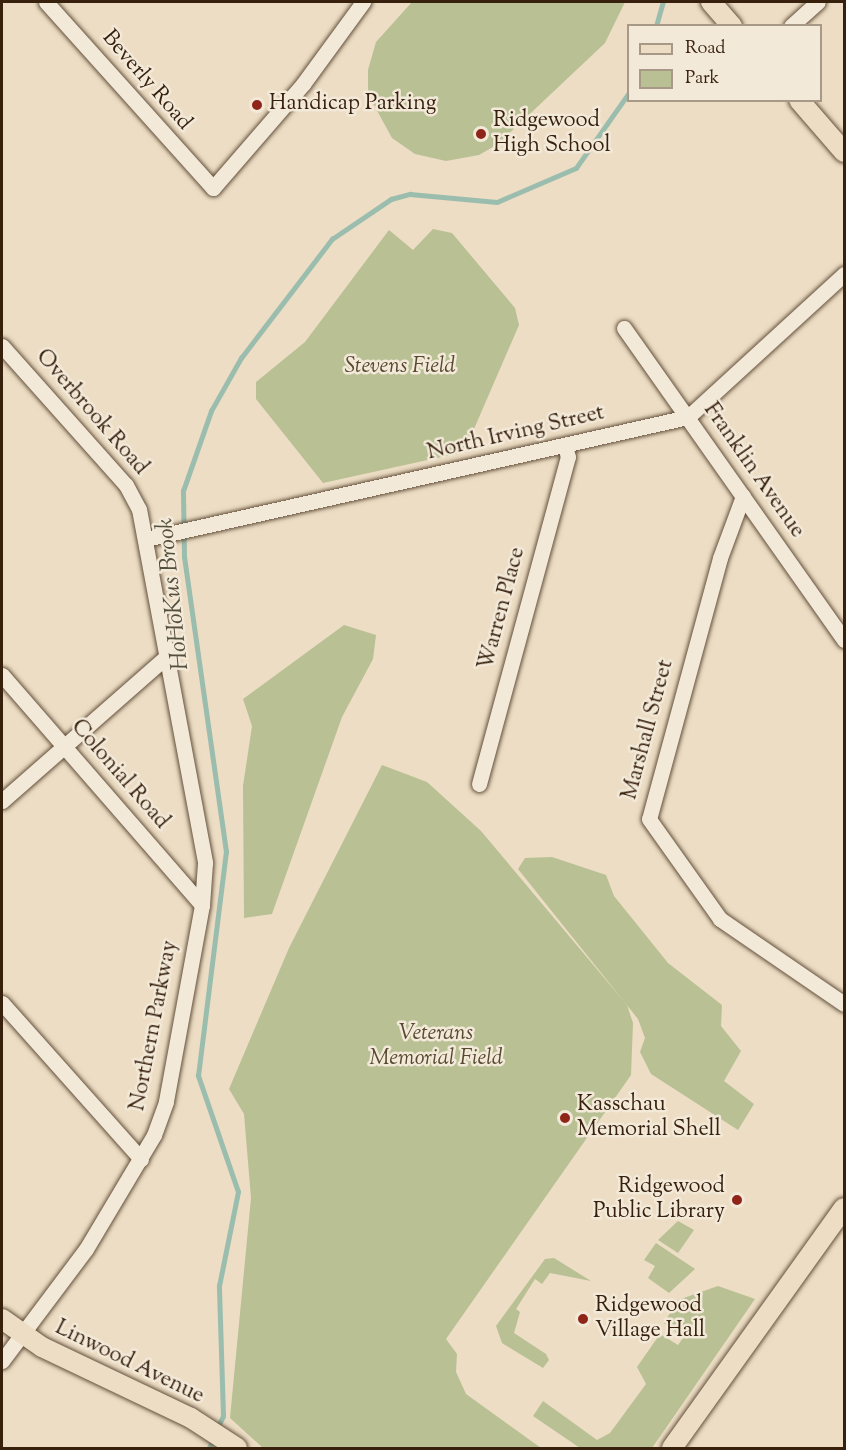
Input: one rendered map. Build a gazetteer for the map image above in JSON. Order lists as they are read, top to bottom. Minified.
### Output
{"streets":{"main road":["Linwood Avenue"],"street":["Beverly Road","Overbrook Road","North Irving Street","Franklin Avenue","Warren Place","Marshall Street","Colonial Road","Northern Parkway"]},"crossings":[["Overbrook Road","North Irving Street"],["Overbrook Road","Northern Parkway"],["North Irving Street","Franklin Avenue"],["North Irving Street","Warren Place"],["Franklin Avenue","Marshall Street"],["Colonial Road","Northern Parkway"],["Northern Parkway","Linwood Avenue"]],"water":["HoHoKus Brook"],"parks":["Stevens Field","Veterans Memorial Field"],"places":["Handicap Parking","Ridgewood High School","Kasschau Memorial Shell","Ridgewood Public Library","Ridgewood Village Hall"],"legend":["Road","Park"]}
